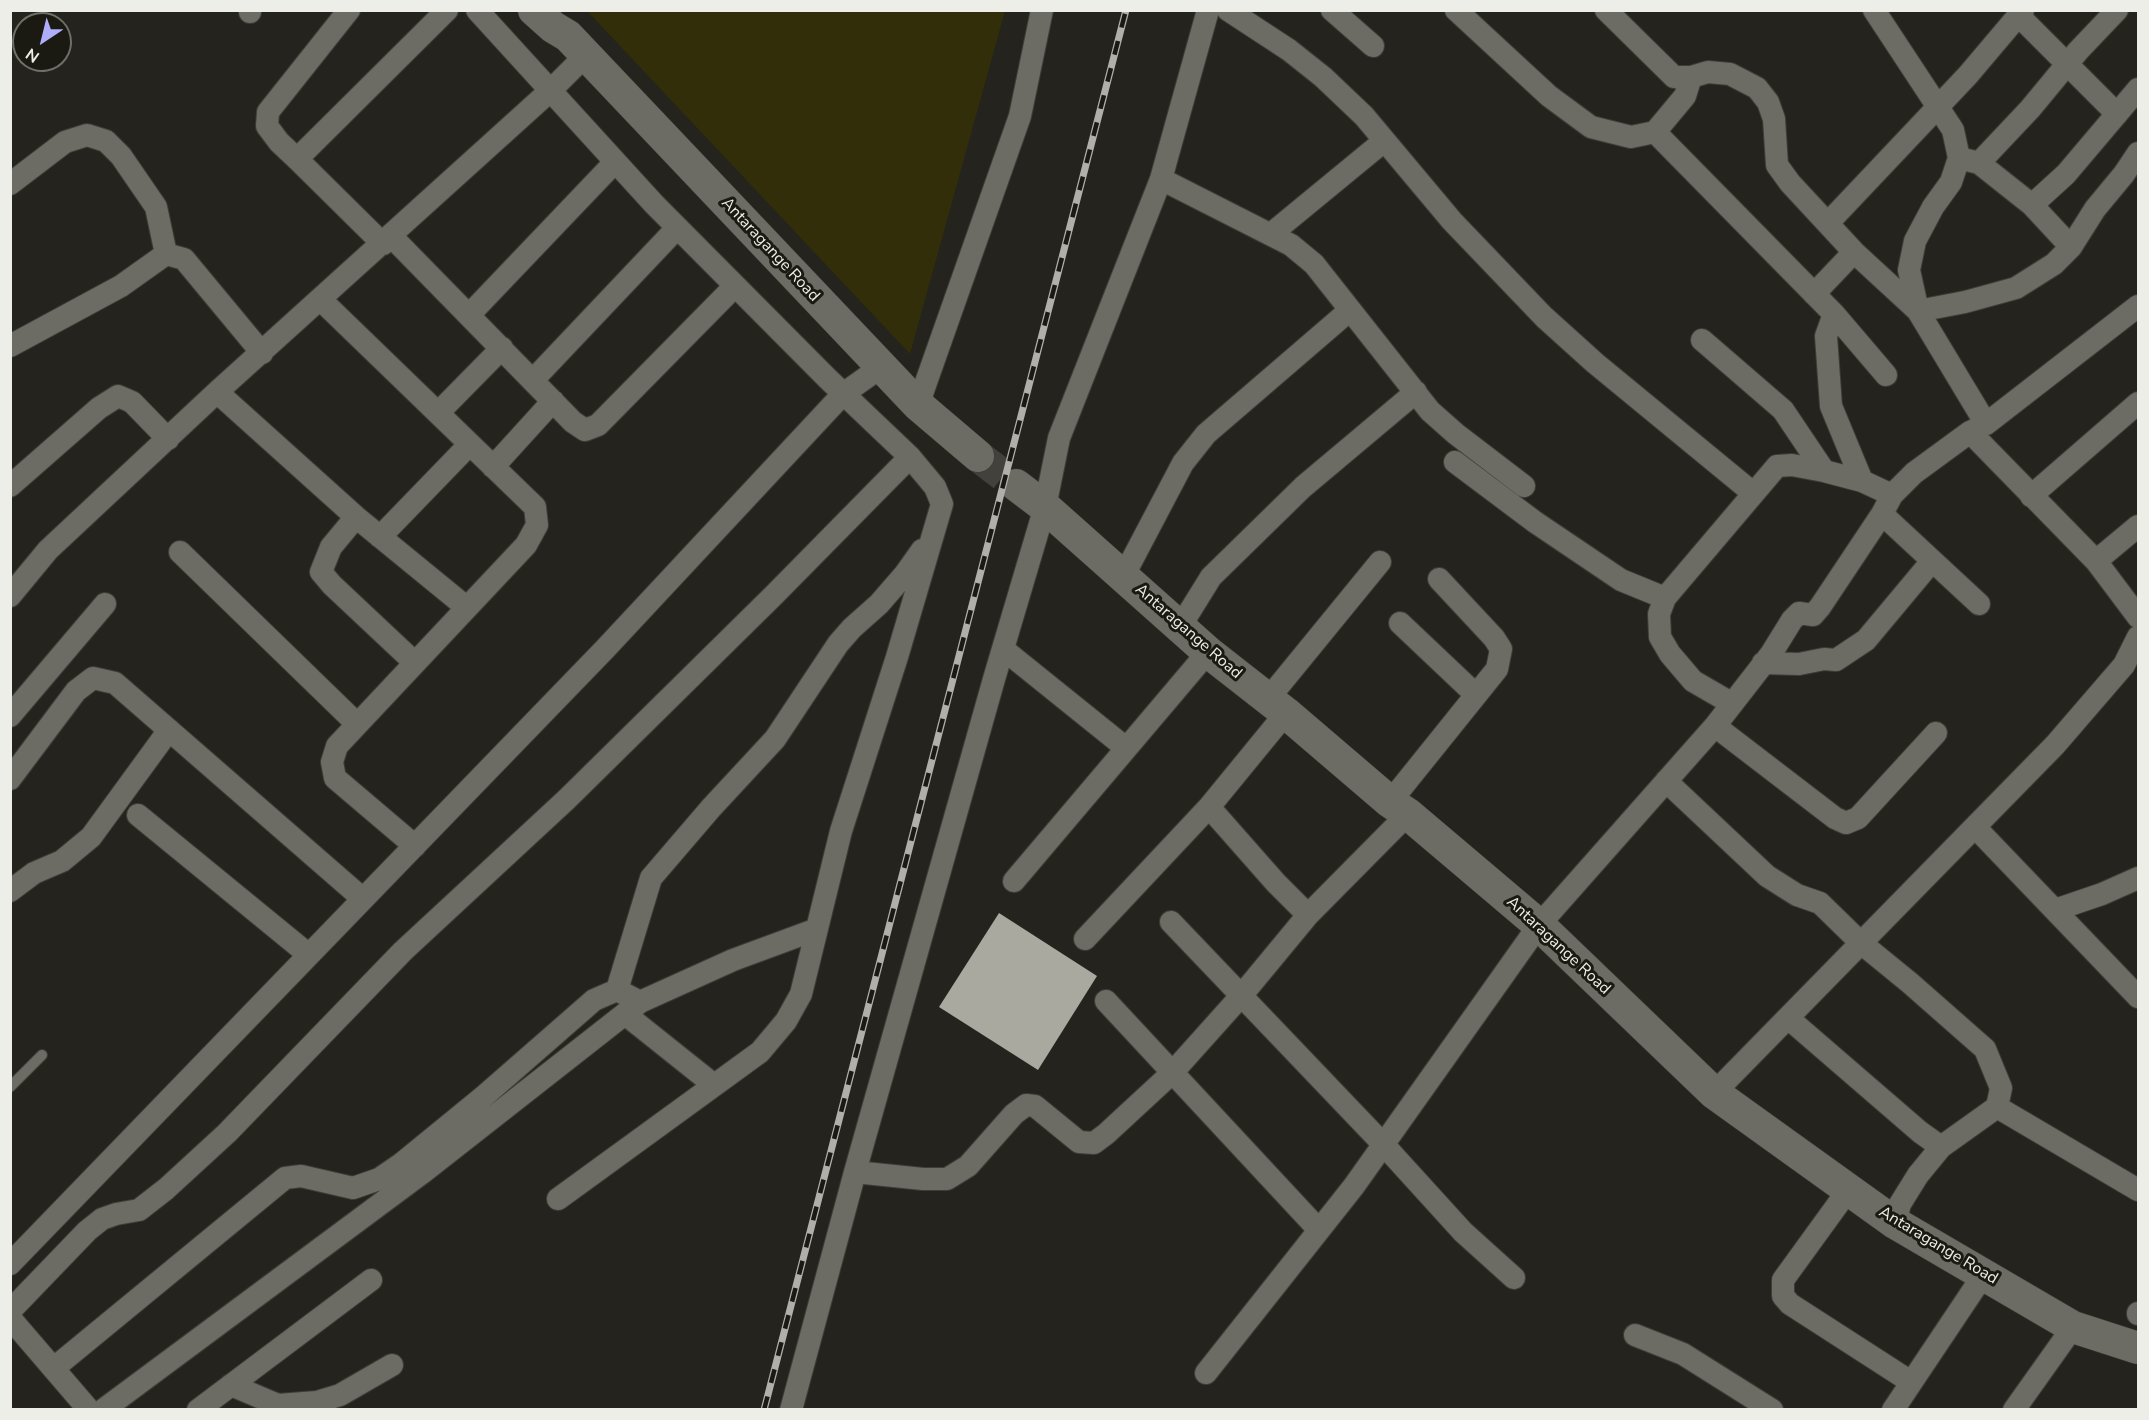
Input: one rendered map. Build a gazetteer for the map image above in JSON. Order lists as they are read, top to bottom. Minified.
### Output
{"streets":{"street":["Antaragange Road"]},"north":"bottom left"}
